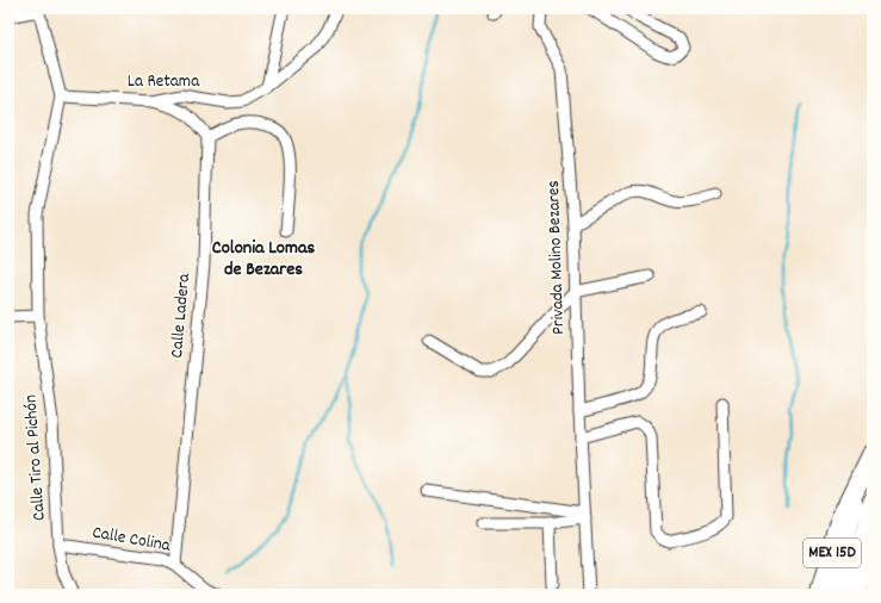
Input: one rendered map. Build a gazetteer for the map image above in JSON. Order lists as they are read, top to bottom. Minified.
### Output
{"streets":{"highway":["MEX 15D"],"street":["La Retama","Privada Molino Bezares","Calle Ladera","Calle Tiro al Pichón","Calle Colina"]},"crossings":[["La Retama","Calle Tiro al Pichón"],["Calle Ladera","Calle Colina"],["Calle Tiro al Pichón","Calle Colina"]],"districts":["Colonia Lomas de Bezares"]}
